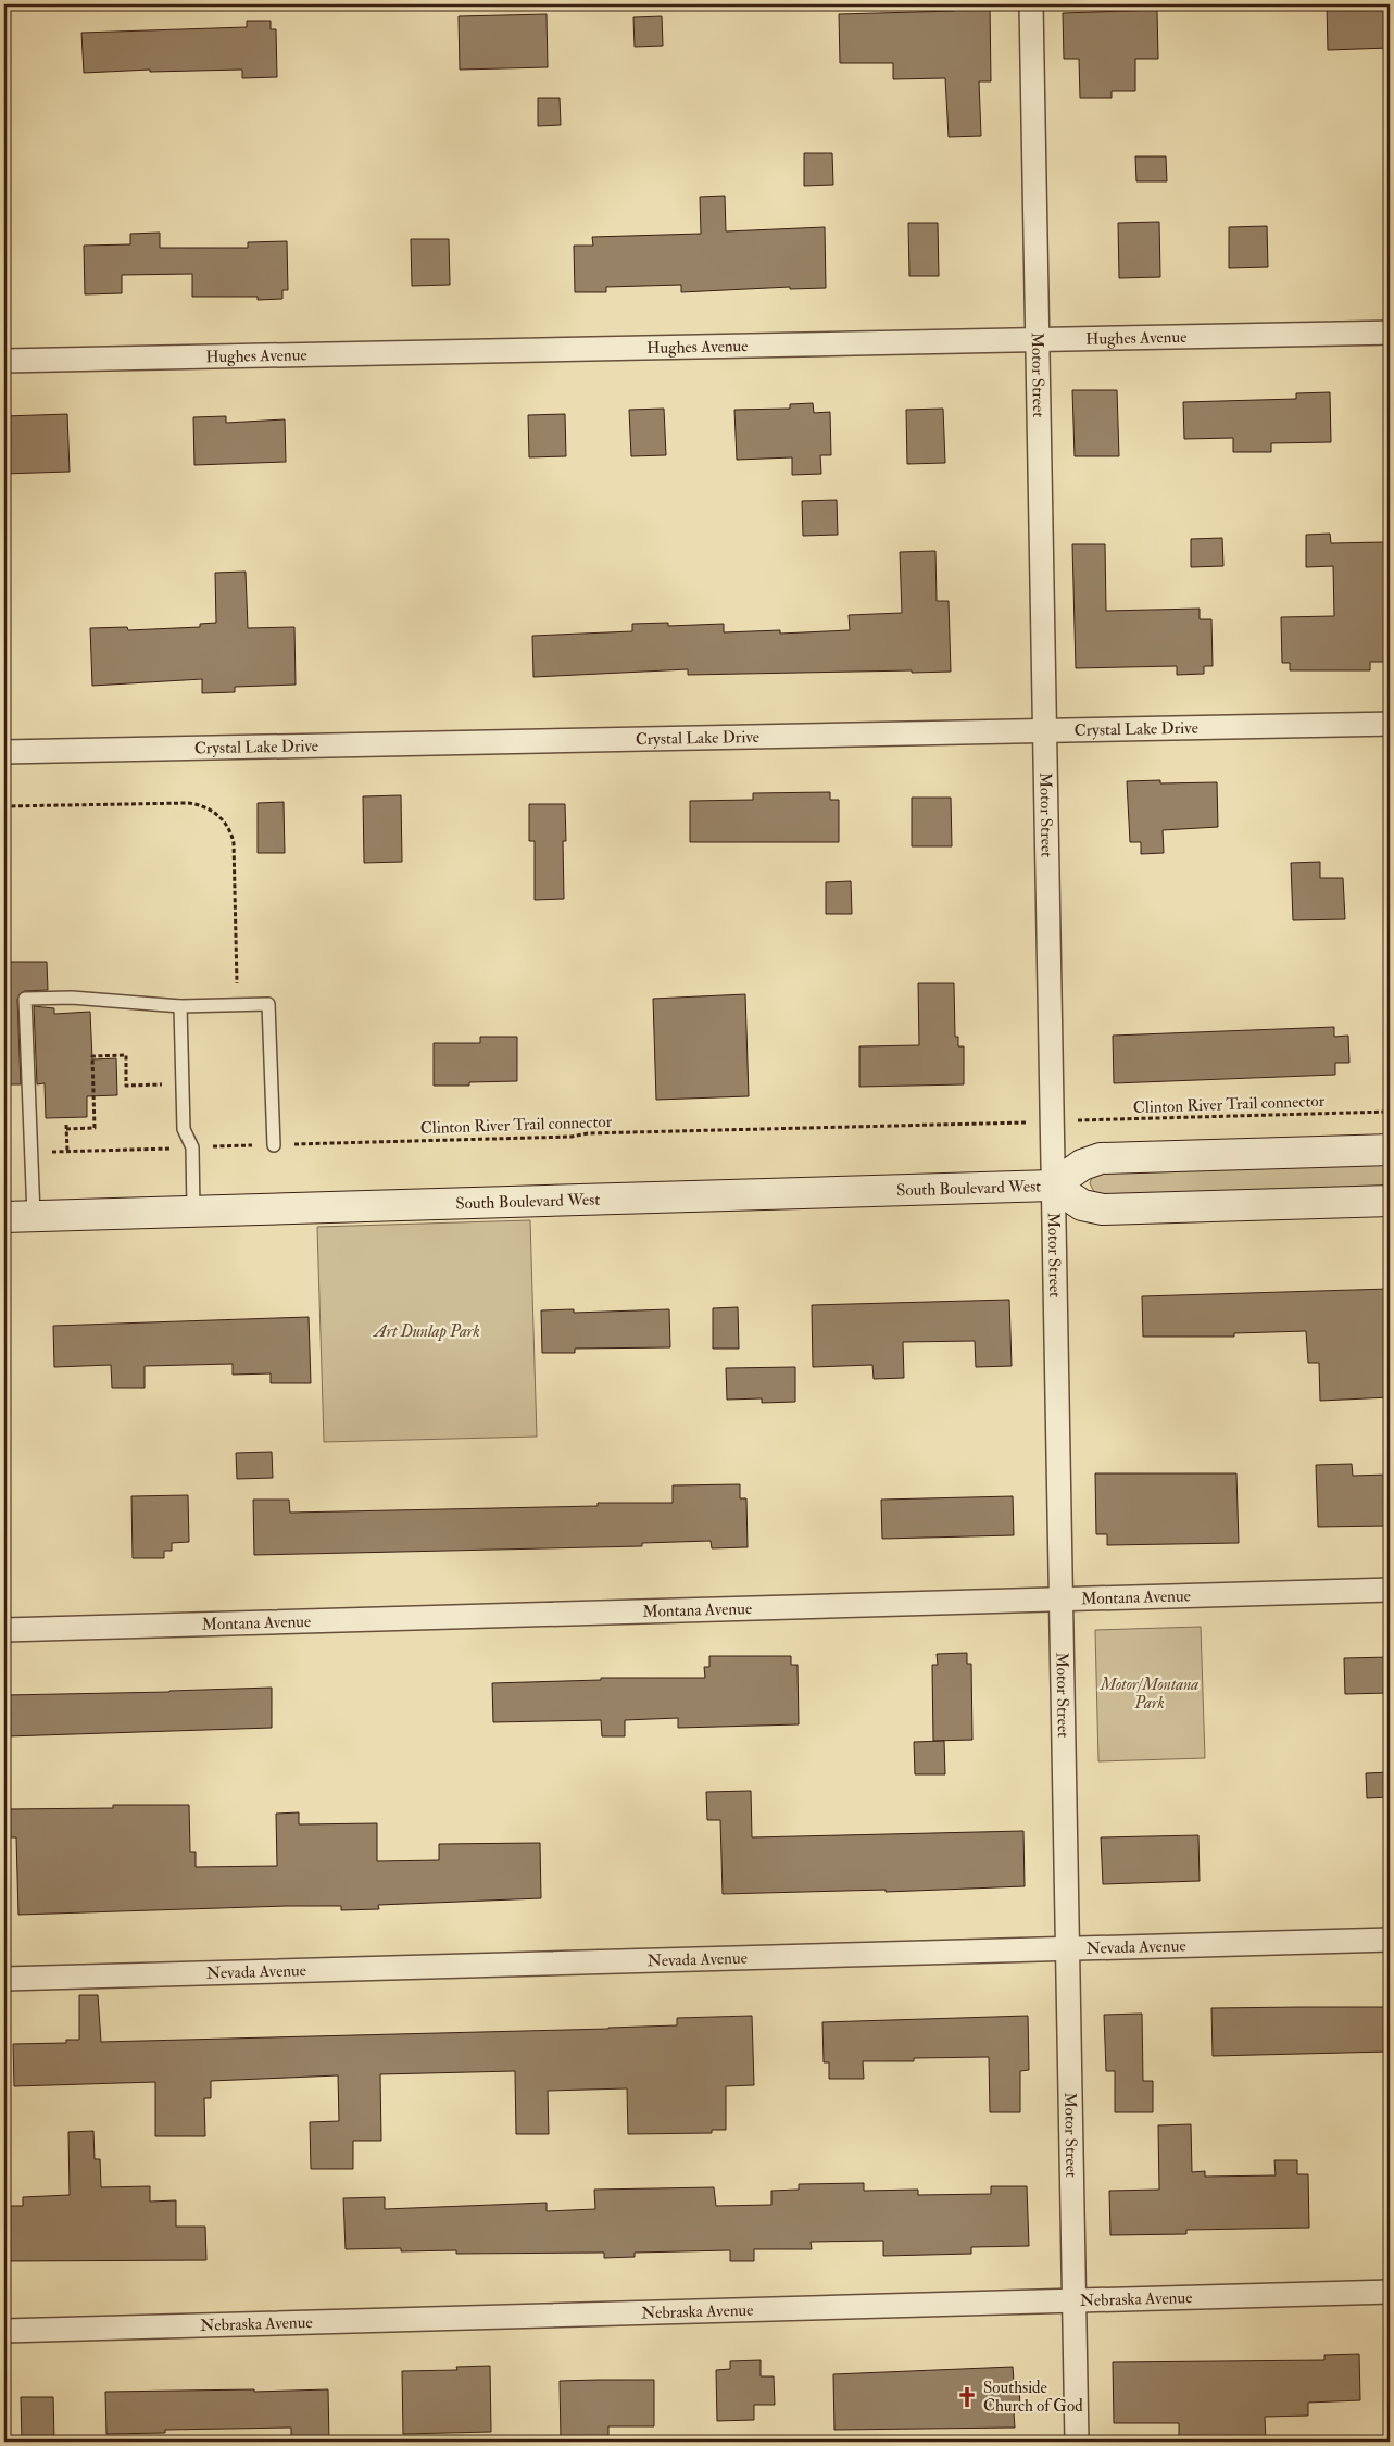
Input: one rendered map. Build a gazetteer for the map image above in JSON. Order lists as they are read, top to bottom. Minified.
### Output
{"streets":{"street":["Hughes Avenue","Motor Street","Crystal Lake Drive","South Boulevard West","Montana Avenue","Nevada Avenue","Nebraska Avenue"],"path":["Clinton River Trail connector"]},"crossings":[["Hughes Avenue","Motor Street"],["Motor Street","Crystal Lake Drive"],["Motor Street","South Boulevard West"],["Motor Street","Montana Avenue"],["Motor Street","Nevada Avenue"],["Motor Street","Nebraska Avenue"]],"parks":["Art Dunlap Park","Motor/Montana Park"],"places":{"church":["Southside Church of God"]}}
